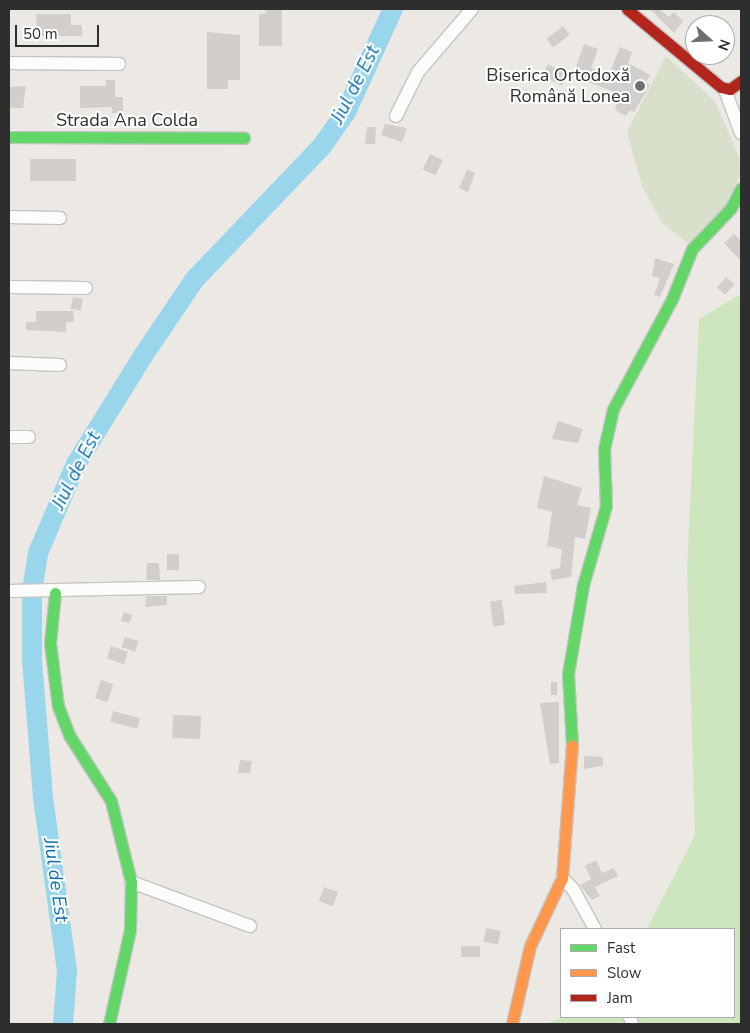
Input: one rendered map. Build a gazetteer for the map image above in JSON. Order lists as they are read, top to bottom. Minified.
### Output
{"streets":{"street":["Strada Ana Colda"]},"water":["Jiul de Est"],"places":["Biserica Ortodoxă Română Lonea"],"legend":["Fast","Slow","Jam"],"scale_bar":"50 m","north":"right"}
